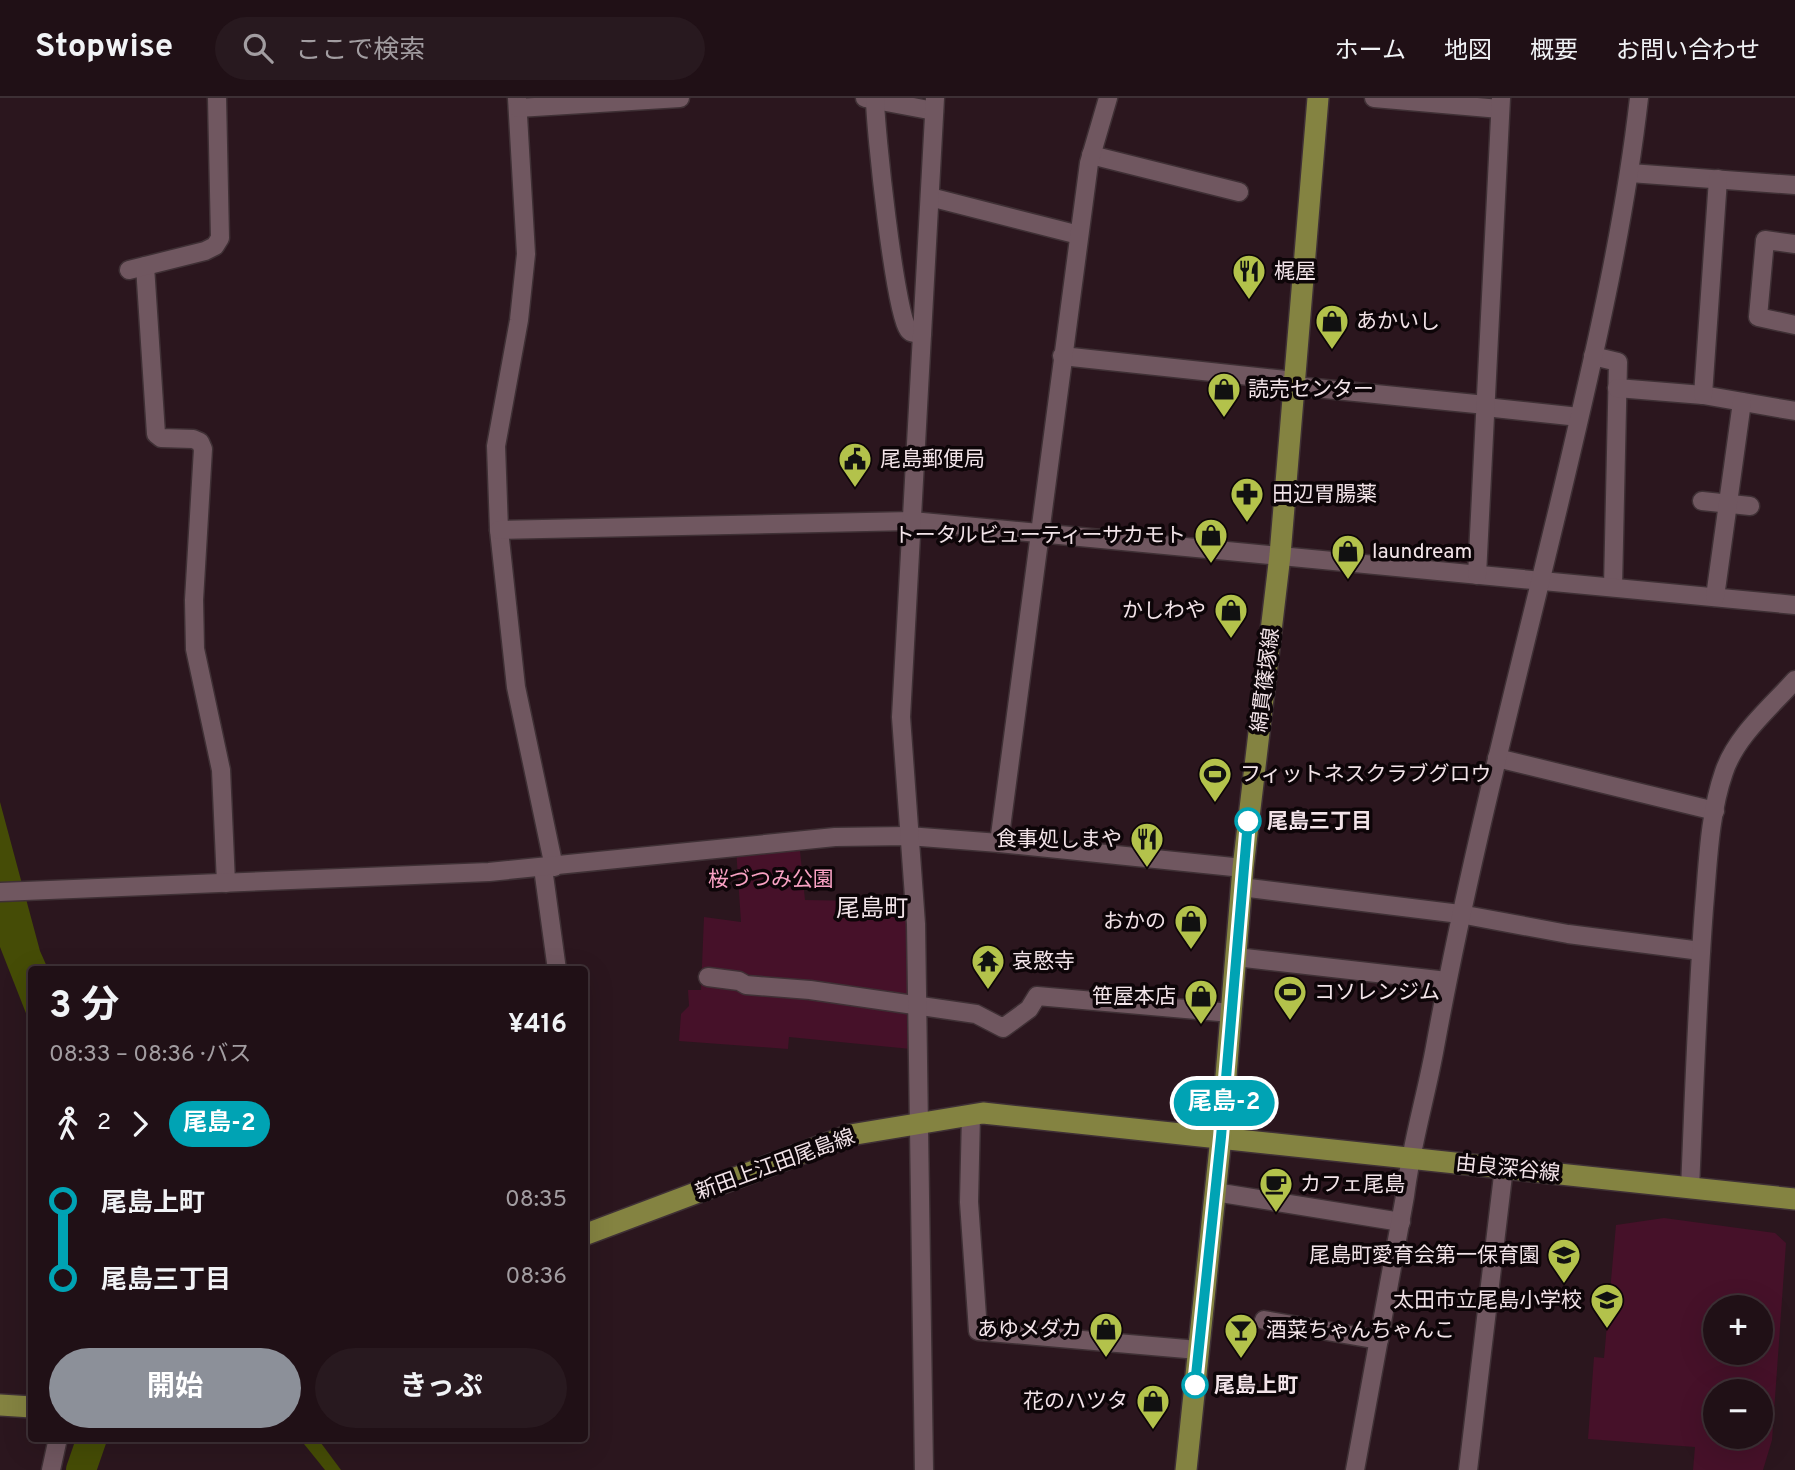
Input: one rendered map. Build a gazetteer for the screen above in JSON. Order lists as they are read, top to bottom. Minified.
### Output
{"streets":{"main road":["綿貫篠塚線","新田上江田尾島線","由良深谷線"]},"crossings":[["綿貫篠塚線","新田上江田尾島線"],["綿貫篠塚線","由良深谷線"],["新田上江田尾島線","由良深谷線"]],"districts":["尾島町"],"parks":["桜づつみ公園"],"places":{"restaurant":["梶屋","食事処しまや"],"shop":["あかいし","読売センター","トータルビューティーサカモト","laundream","かしわや","おかの","笹屋本店","あゆメダカ","花のハツタ"],"public building":["尾島郵便局"],"pharmacy":["田辺胃腸薬"],"sports":["フィットネスクラブグロウ","コソレンジム"],"other":["尾島三丁目","尾島上町"],"temple":["哀愍寺"],"cafe":["カフェ尾島"],"school or university":["尾島町愛育会第一保育園","太田市立尾島小学校"],"bar":["酒菜ちゃんちゃんこ"]},"lines":["bus line 尾島-2"],"page":{"header":"Stopwise","search":"ここで検索","nav":["ホーム","地図","概要","お問い合わせ"],"on_map":"尾島-2","heading":["3 分","08:33 – 08:36 · バス","¥416"],"legs":["2","尾島-2"],"list":[{"name":"尾島上町","value":"08:35"},{"name":"尾島三丁目","value":"08:36"}],"map_buttons":["+","−"],"buttons":["開始","きっぷ"]}}
